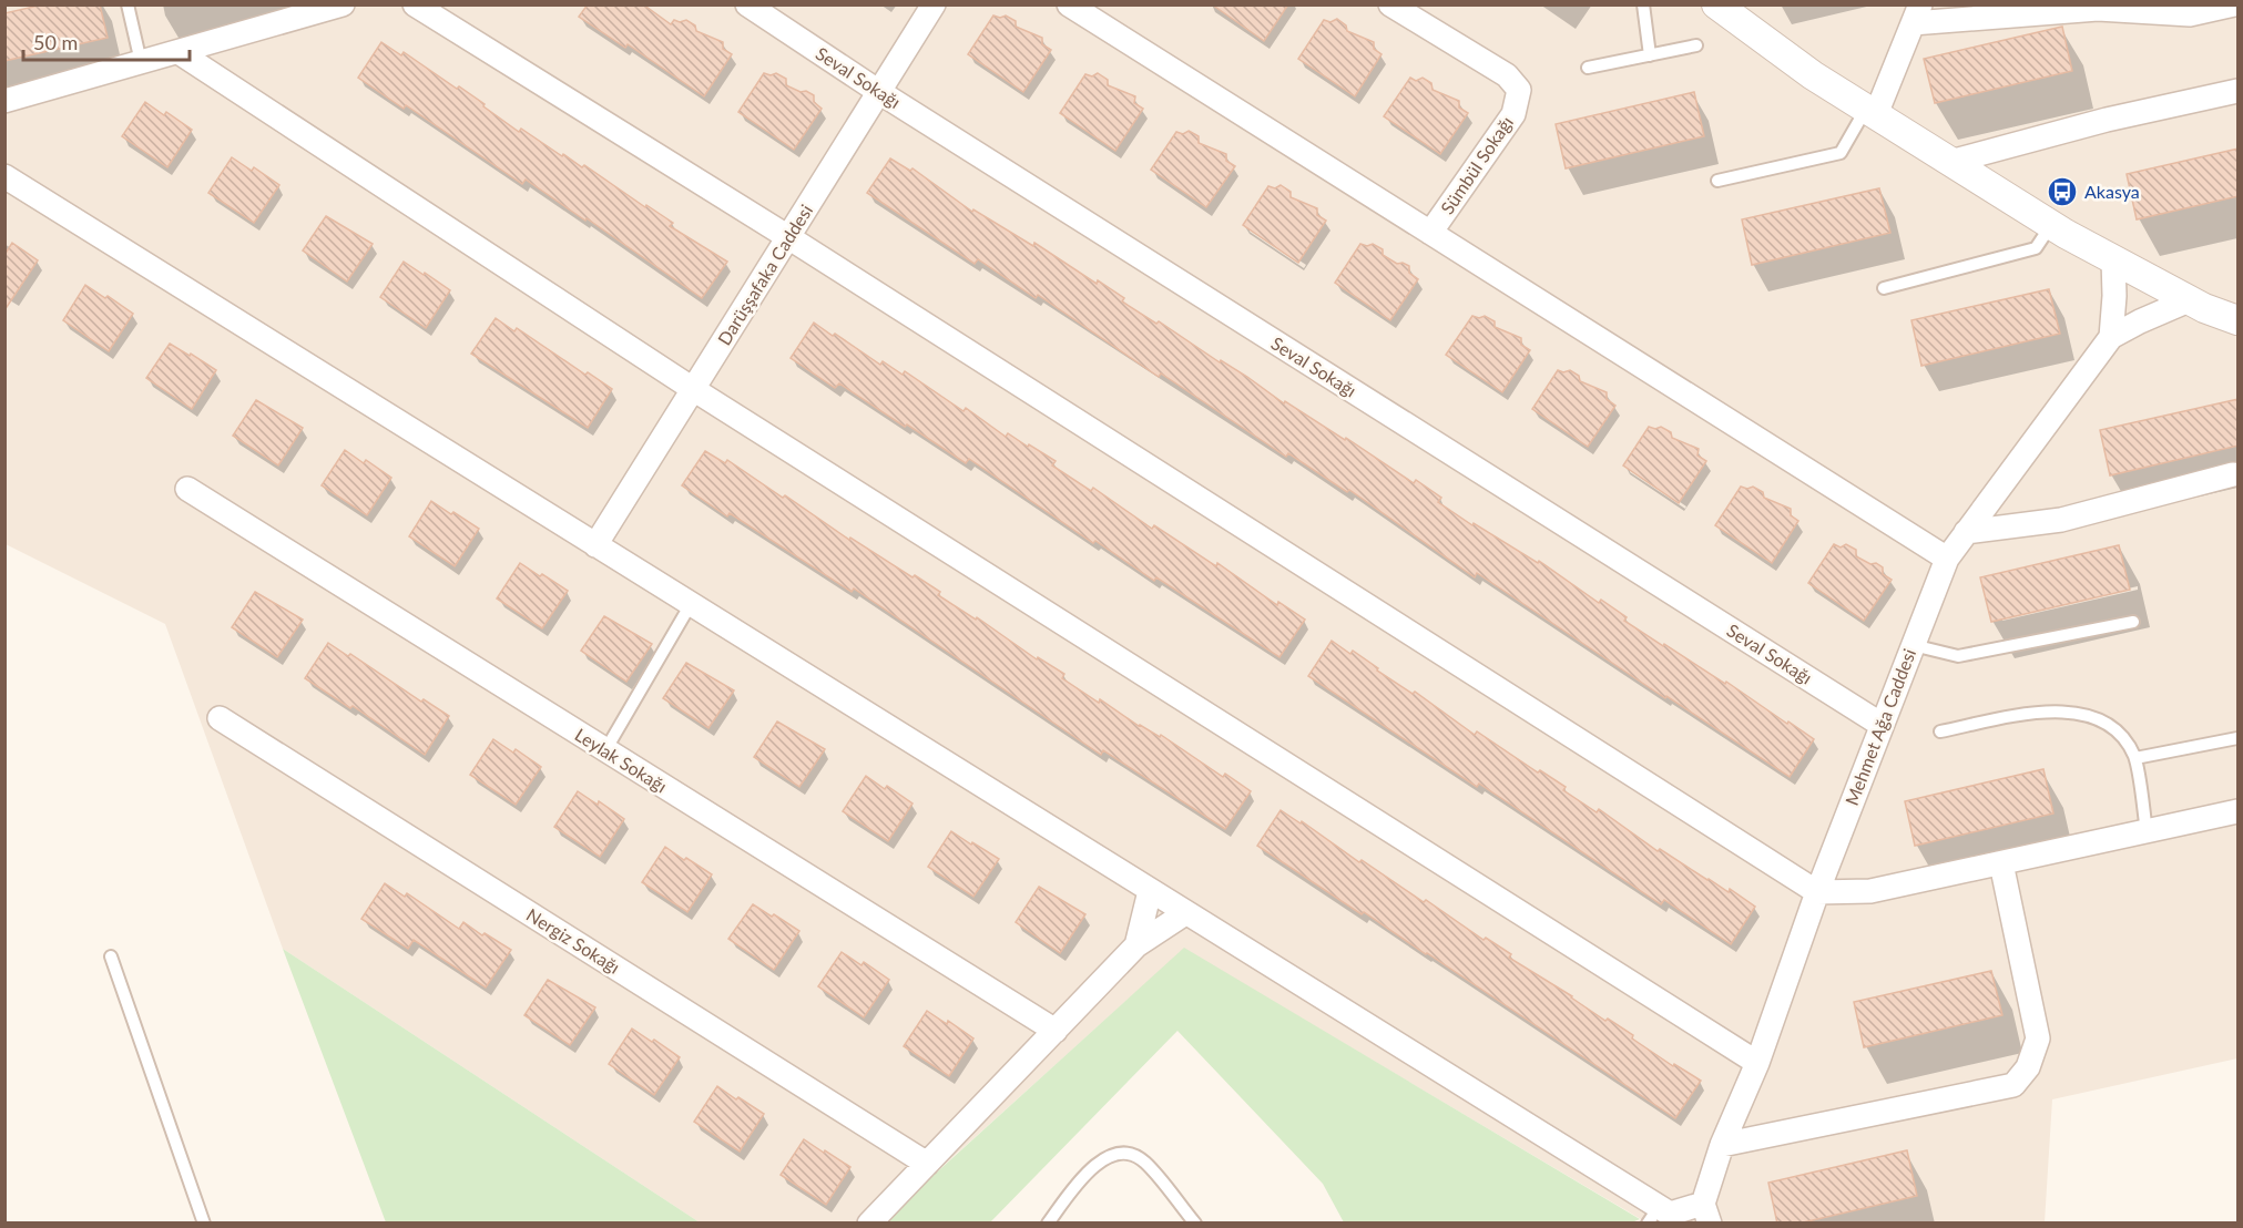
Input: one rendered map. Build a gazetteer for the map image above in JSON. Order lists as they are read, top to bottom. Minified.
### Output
{"streets":{"street":["Seval Sokağı","Sümbül Sokağı","Darüşşafaka Caddesi","Mehmet Ağa Caddesi","Leylak Sokağı","Nergiz Sokağı"]},"crossings":[["Seval Sokağı","Darüşşafaka Caddesi"],["Seval Sokağı","Mehmet Ağa Caddesi"]],"places":{"bus stop":["Akasya"]},"scale_bar":"50 m"}
